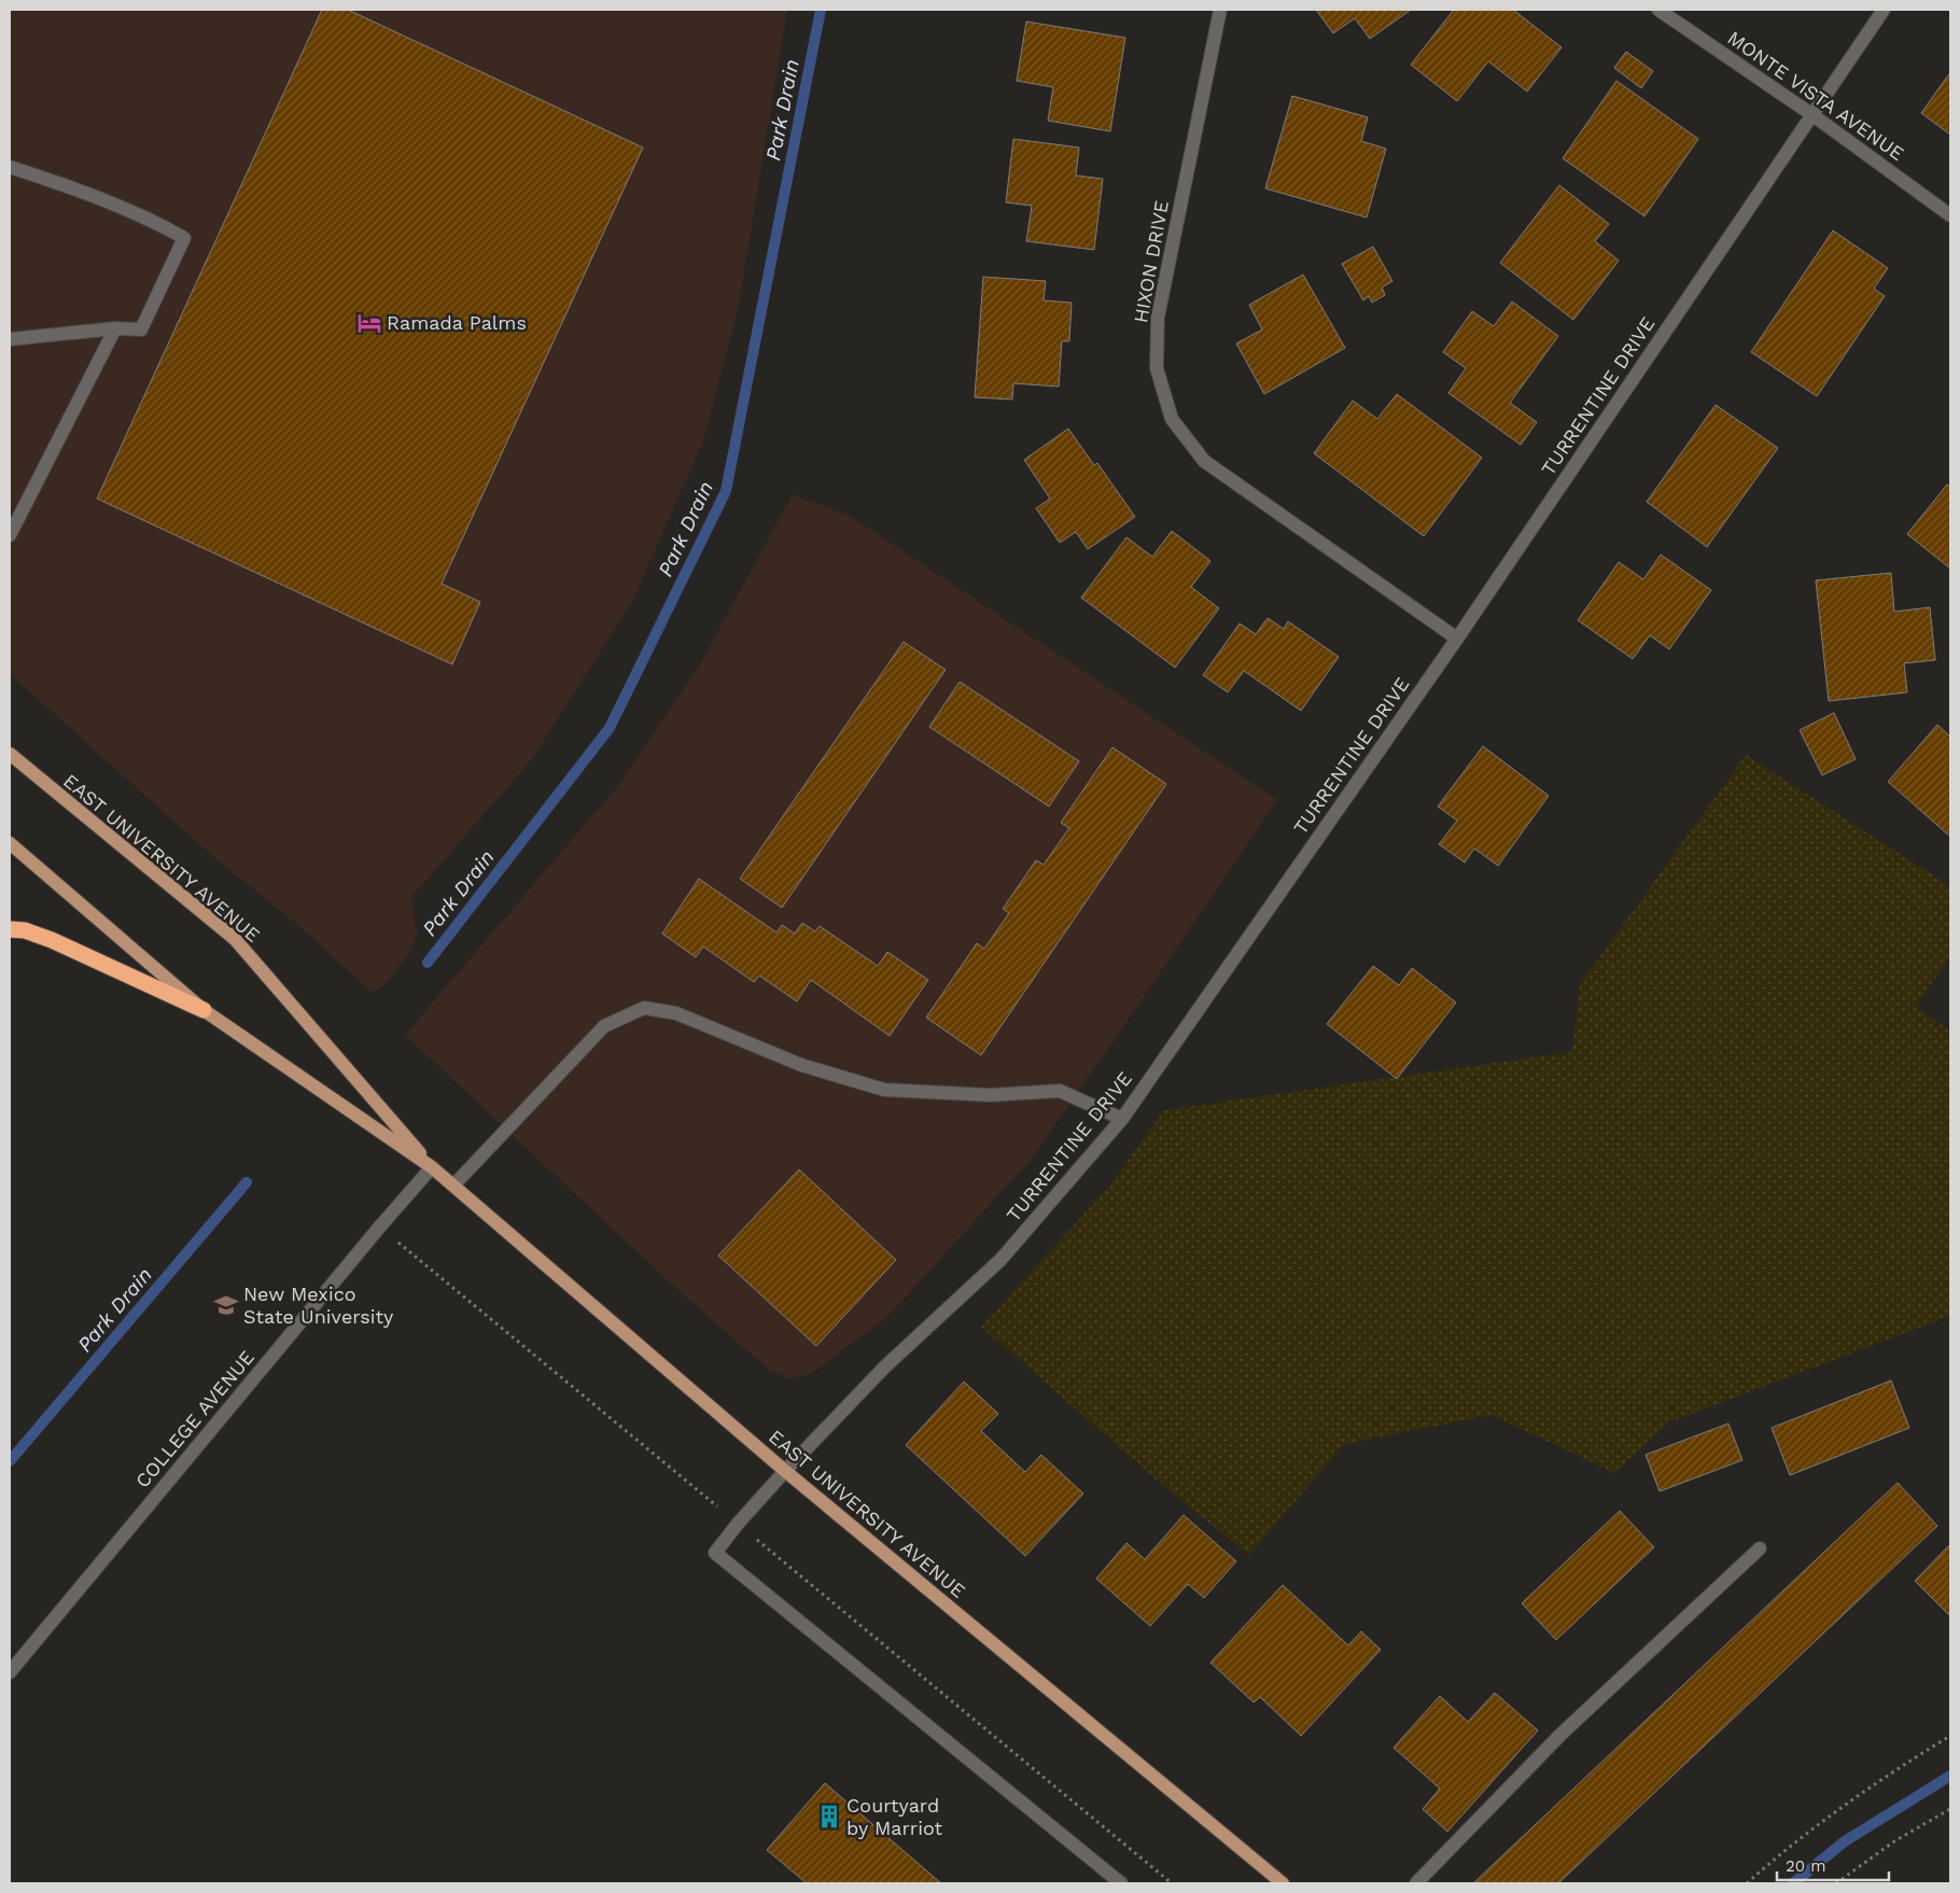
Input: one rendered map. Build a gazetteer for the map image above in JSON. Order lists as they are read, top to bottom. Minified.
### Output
{"streets":{"main road":["EAST UNIVERSITY AVENUE"],"street":["MONTE VISTA AVENUE","HIXON DRIVE","TURRENTINE DRIVE","COLLEGE AVENUE"]},"crossings":[["MONTE VISTA AVENUE","TURRENTINE DRIVE"],["HIXON DRIVE","TURRENTINE DRIVE"],["TURRENTINE DRIVE","EAST UNIVERSITY AVENUE"],["EAST UNIVERSITY AVENUE","COLLEGE AVENUE"]],"water":["Park Drain"],"places":{"hotel":["Ramada Palms"],"school or university":["New Mexico State University"],"building":["Courtyard by Marriot"]},"scale_bar":"20 m"}
